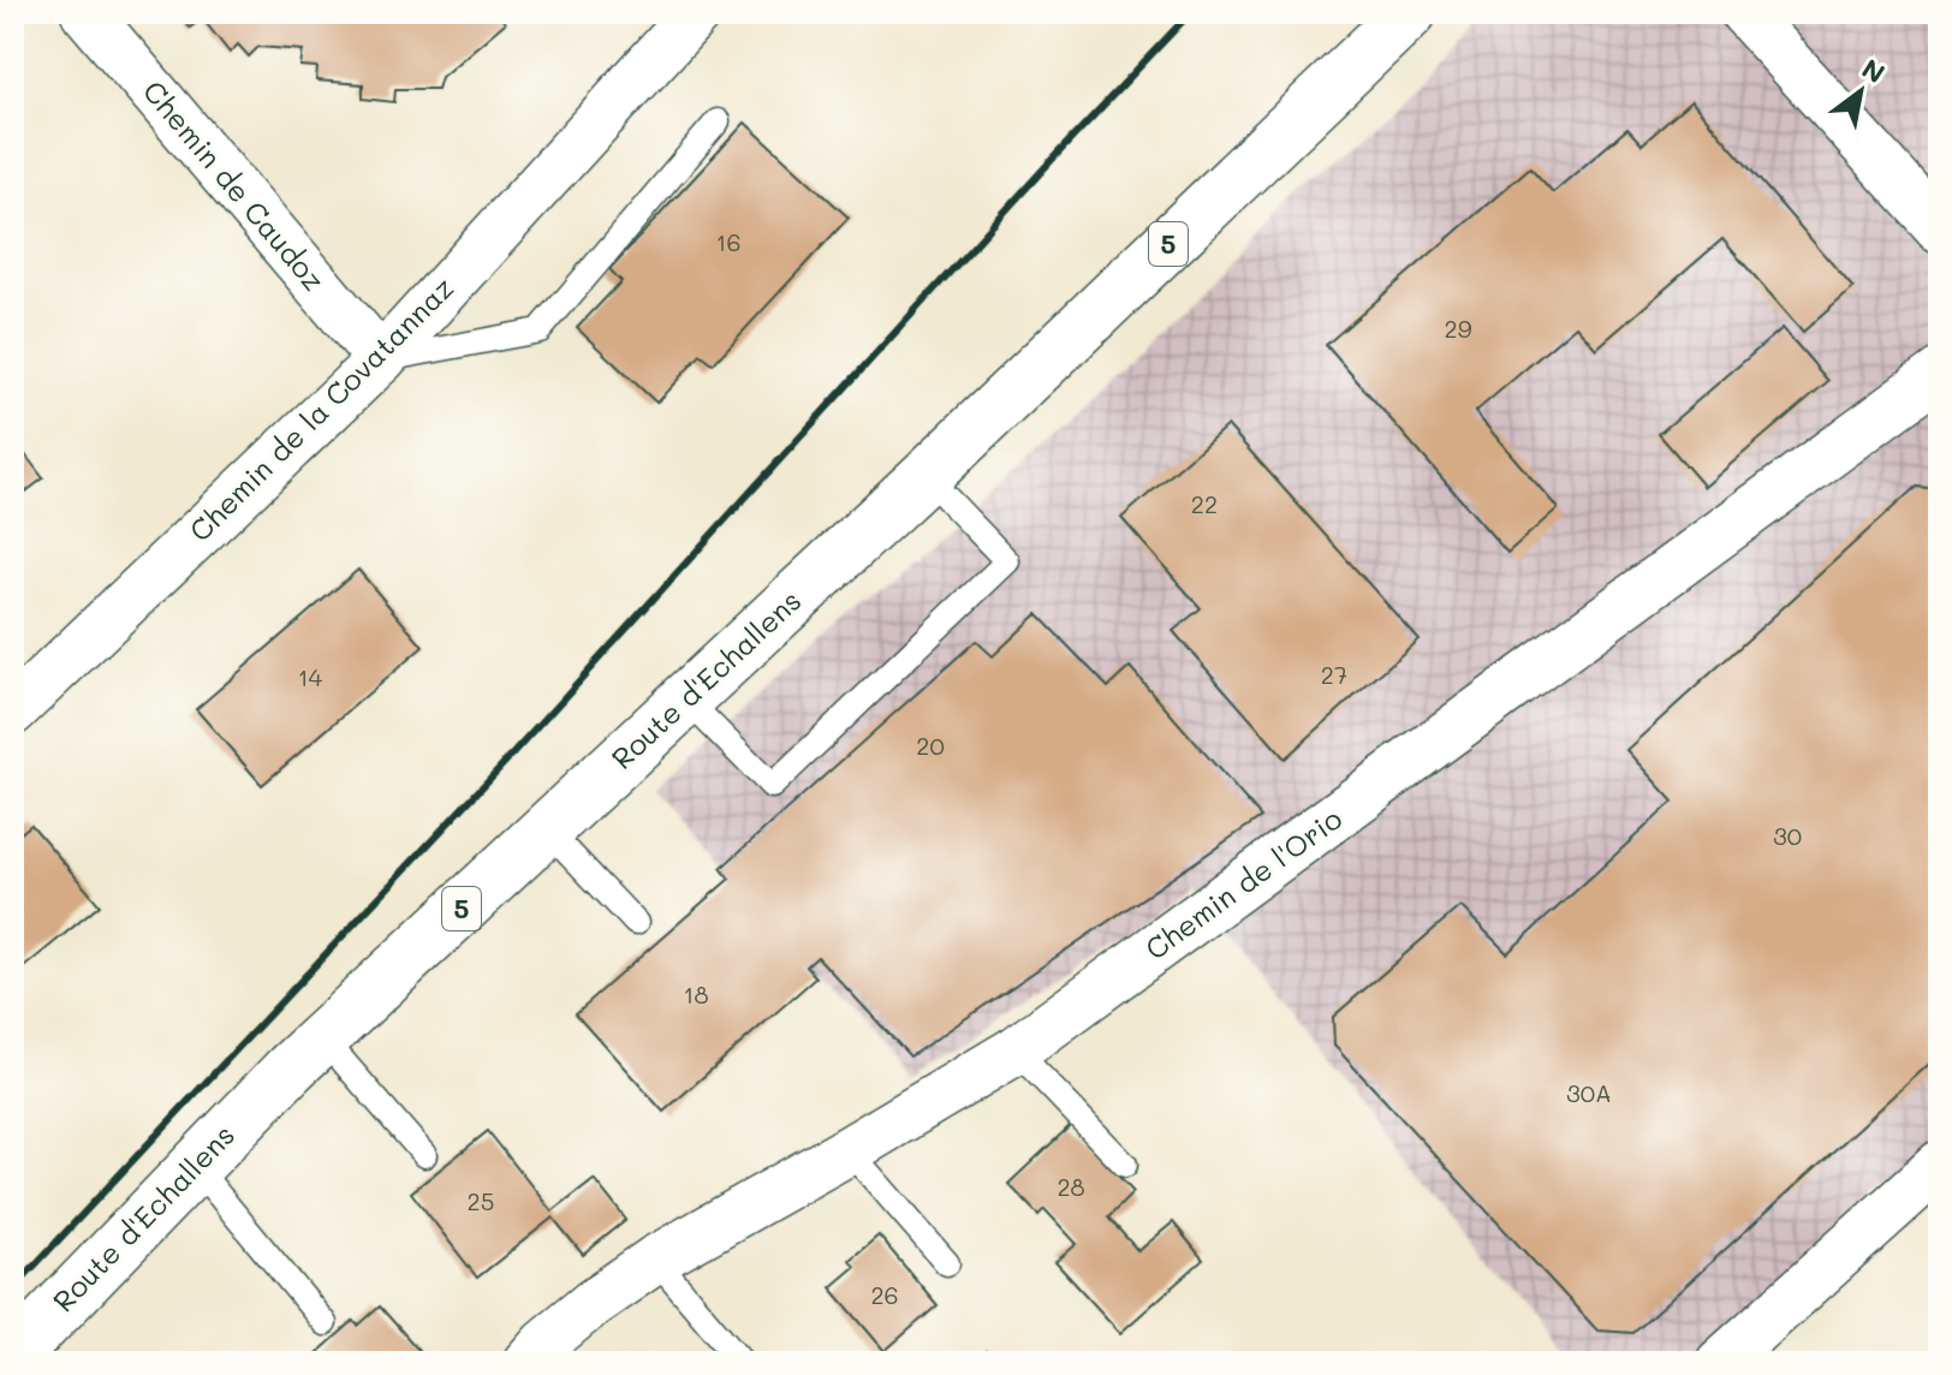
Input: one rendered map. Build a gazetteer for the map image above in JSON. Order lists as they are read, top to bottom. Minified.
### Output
{"streets":{"main road":["5","Route d'Echallens"],"street":["Chemin de Caudoz","Chemin de la Covatannaz","Chemin de l'Orio"]},"crossings":[["Chemin de Caudoz","Chemin de la Covatannaz"]],"house_numbers":["16","29","22","27","14","20","30","18","30A","28","25","26"],"north":"top right"}
